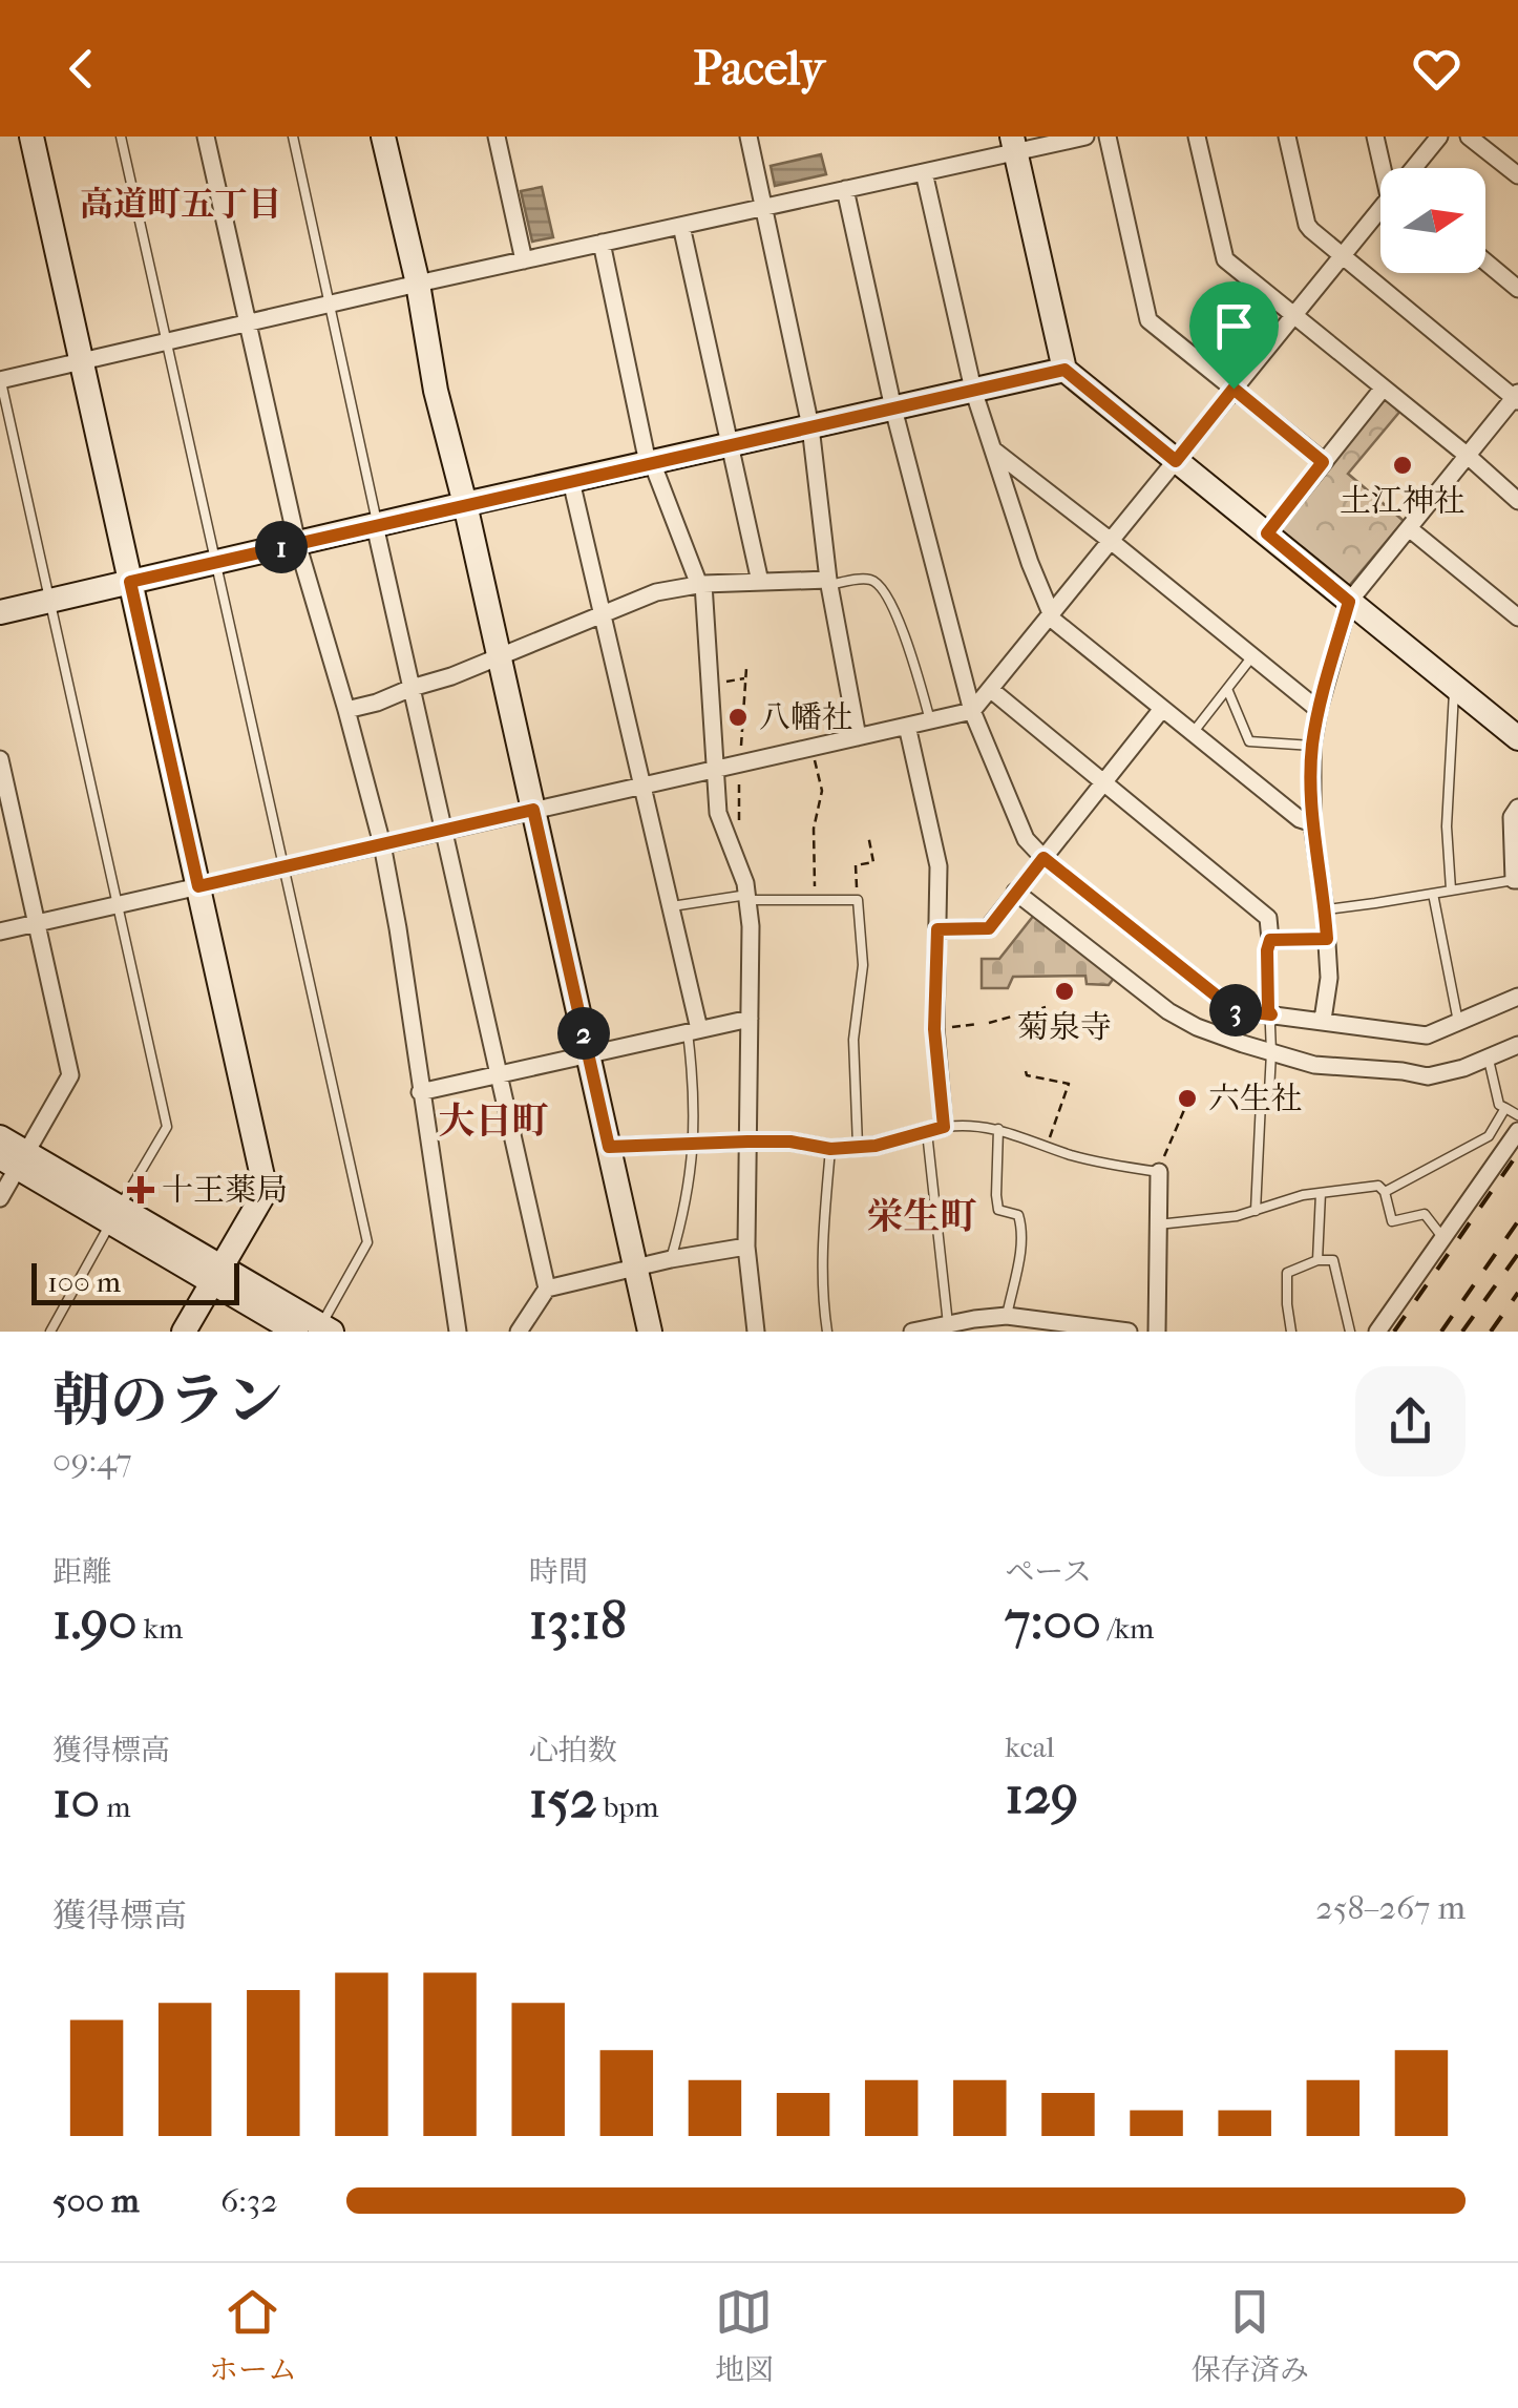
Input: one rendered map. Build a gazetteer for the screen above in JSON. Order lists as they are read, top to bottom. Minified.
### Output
{"districts":["高道町五丁目","大日町","栄生町"],"places":{"other":["土江神社","八幡社","菊泉寺","六生社"],"health":["十王薬局"]},"scale_bar":"100 m","north":"right","page":{"header":"Pacely","pins":["1","3","2"],"scale":"100 m","heading":["朝のラン","09:47"],"stats":[["距離","1.90 km"],["時間","13:18"],["ペース","7:00 /km"],["獲得標高","10 m"],["心拍数","152 bpm"],["kcal","129"]],"chart":["獲得標高","258–267 m"],"list":[{"name":"500 m","note":"6:32"}],"tabs":["ホーム","地図","保存済み"]}}
